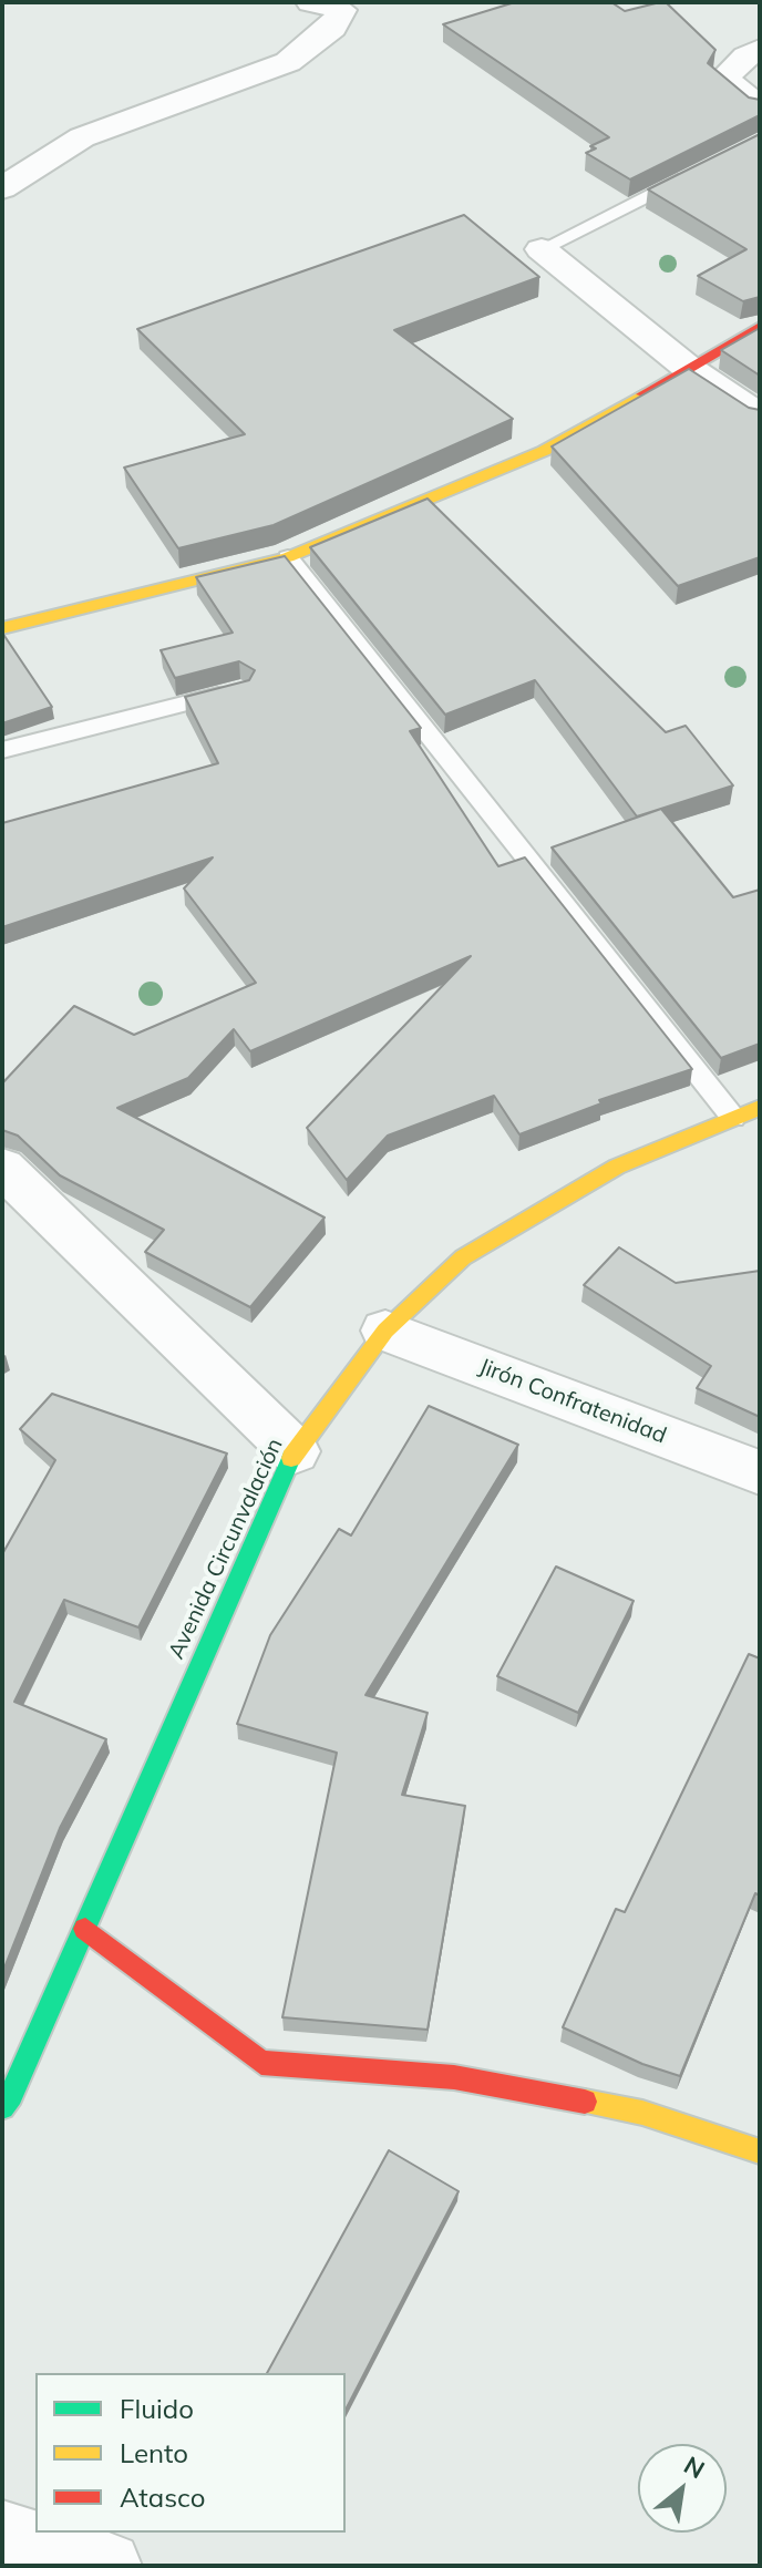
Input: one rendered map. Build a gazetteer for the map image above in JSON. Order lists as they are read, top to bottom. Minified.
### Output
{"streets":{"street":["Jirón Confratenidad","Avenida Circunvalación"]},"crossings":[["Jirón Confratenidad","Avenida Circunvalación"]],"legend":["Fluido","Lento","Atasco"],"north":"top right"}
